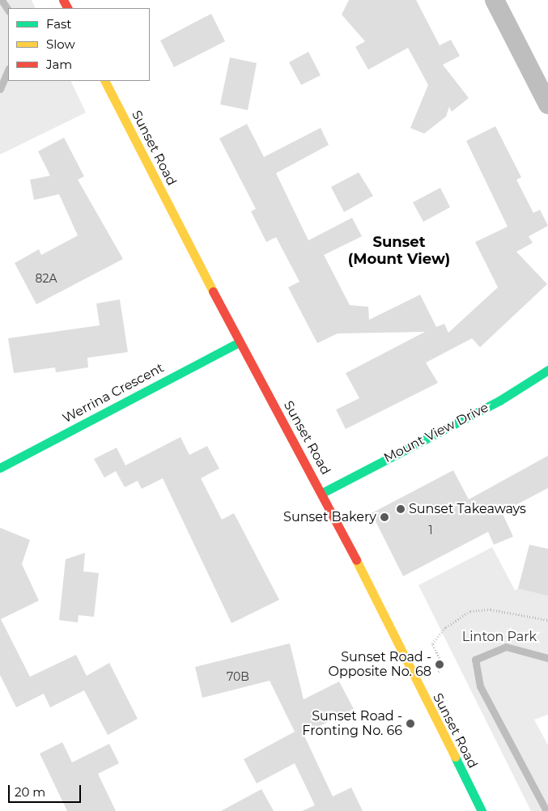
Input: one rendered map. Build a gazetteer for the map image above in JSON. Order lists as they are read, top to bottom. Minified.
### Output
{"streets":{"main road":["Sunset Road","Werrina Crescent","Mount View Drive"]},"crossings":[["Sunset Road","Werrina Crescent"],["Sunset Road","Mount View Drive"]],"districts":["Sunset (Mount View)"],"parks":["Linton Park"],"places":["Sunset Takeaways","Sunset Bakery","Sunset Road - Opposite No. 68","Sunset Road - Fronting No. 66"],"house_numbers":["82A","1","70B"],"legend":["Fast","Slow","Jam"],"scale_bar":"20 m"}
